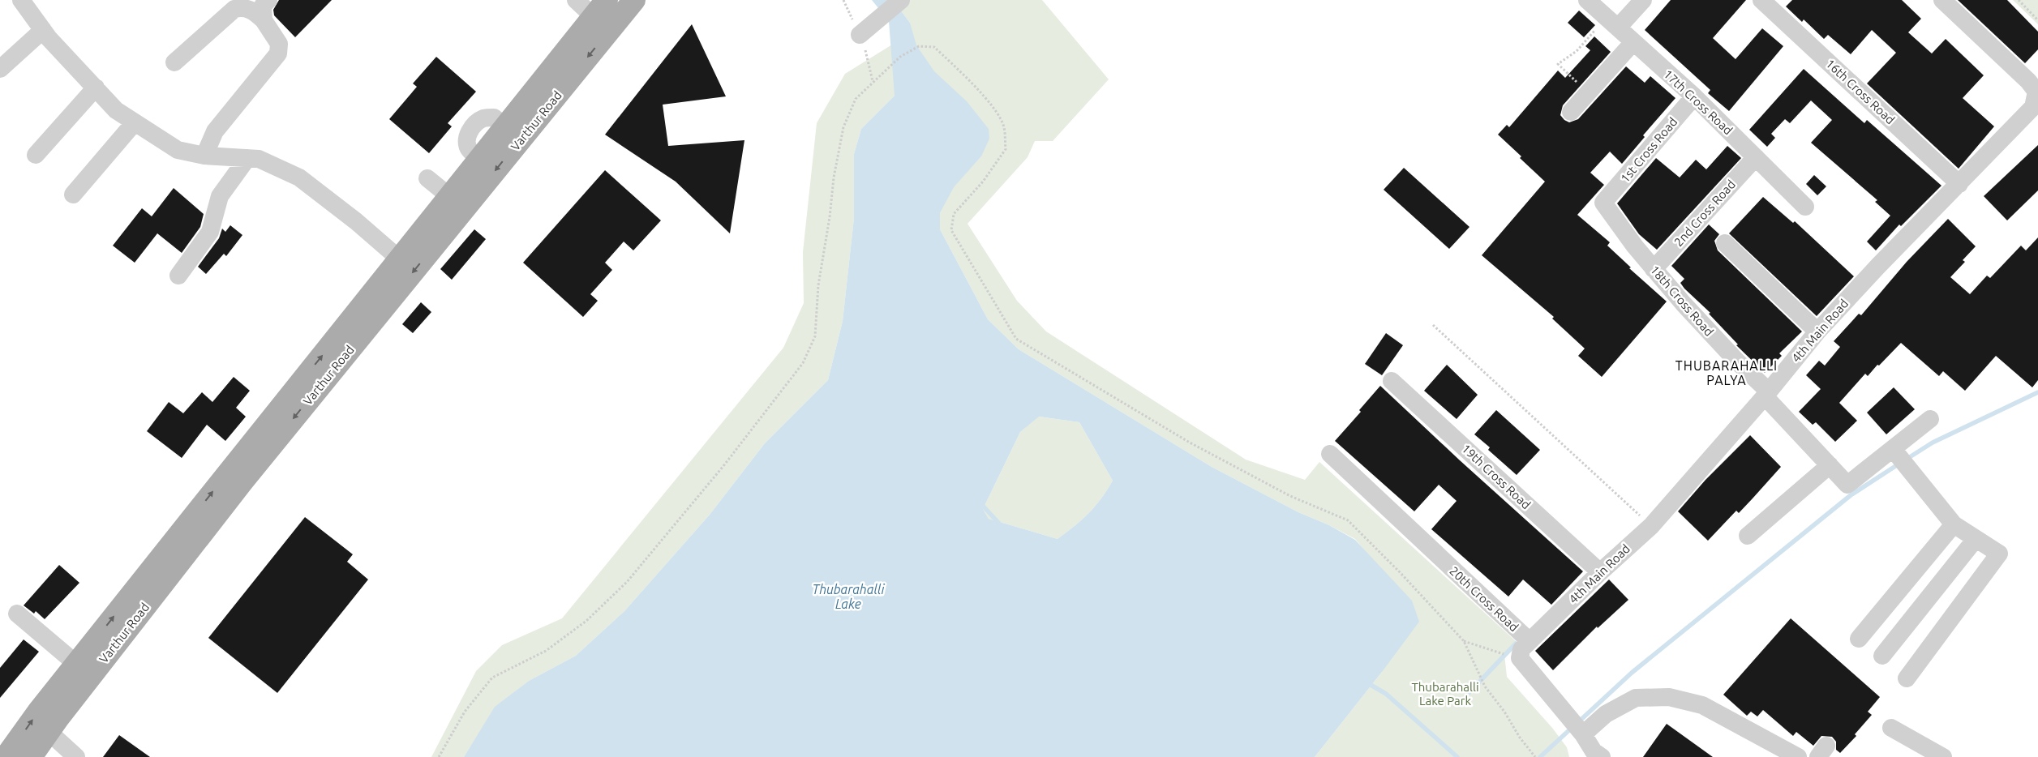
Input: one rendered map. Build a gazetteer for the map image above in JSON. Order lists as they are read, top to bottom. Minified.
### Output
{"streets":{"main road":["Varthur Road"],"street":["16th Cross Road","17th Cross Road","1st Cross Road","2nd Cross Road","18th Cross Road","4th Main Road","19th Cross Road","20th Cross Road"]},"crossings":[["16th Cross Road","4th Main Road"],["17th Cross Road","1st Cross Road"],["17th Cross Road","2nd Cross Road"],["1st Cross Road","18th Cross Road"],["2nd Cross Road","18th Cross Road"],["18th Cross Road","4th Main Road"],["4th Main Road","19th Cross Road"],["4th Main Road","20th Cross Road"]],"districts":["THUBARAHALLI PALYA"],"water":["Thubarahalli Lake"],"parks":["Thubarahalli Lake Park"]}
